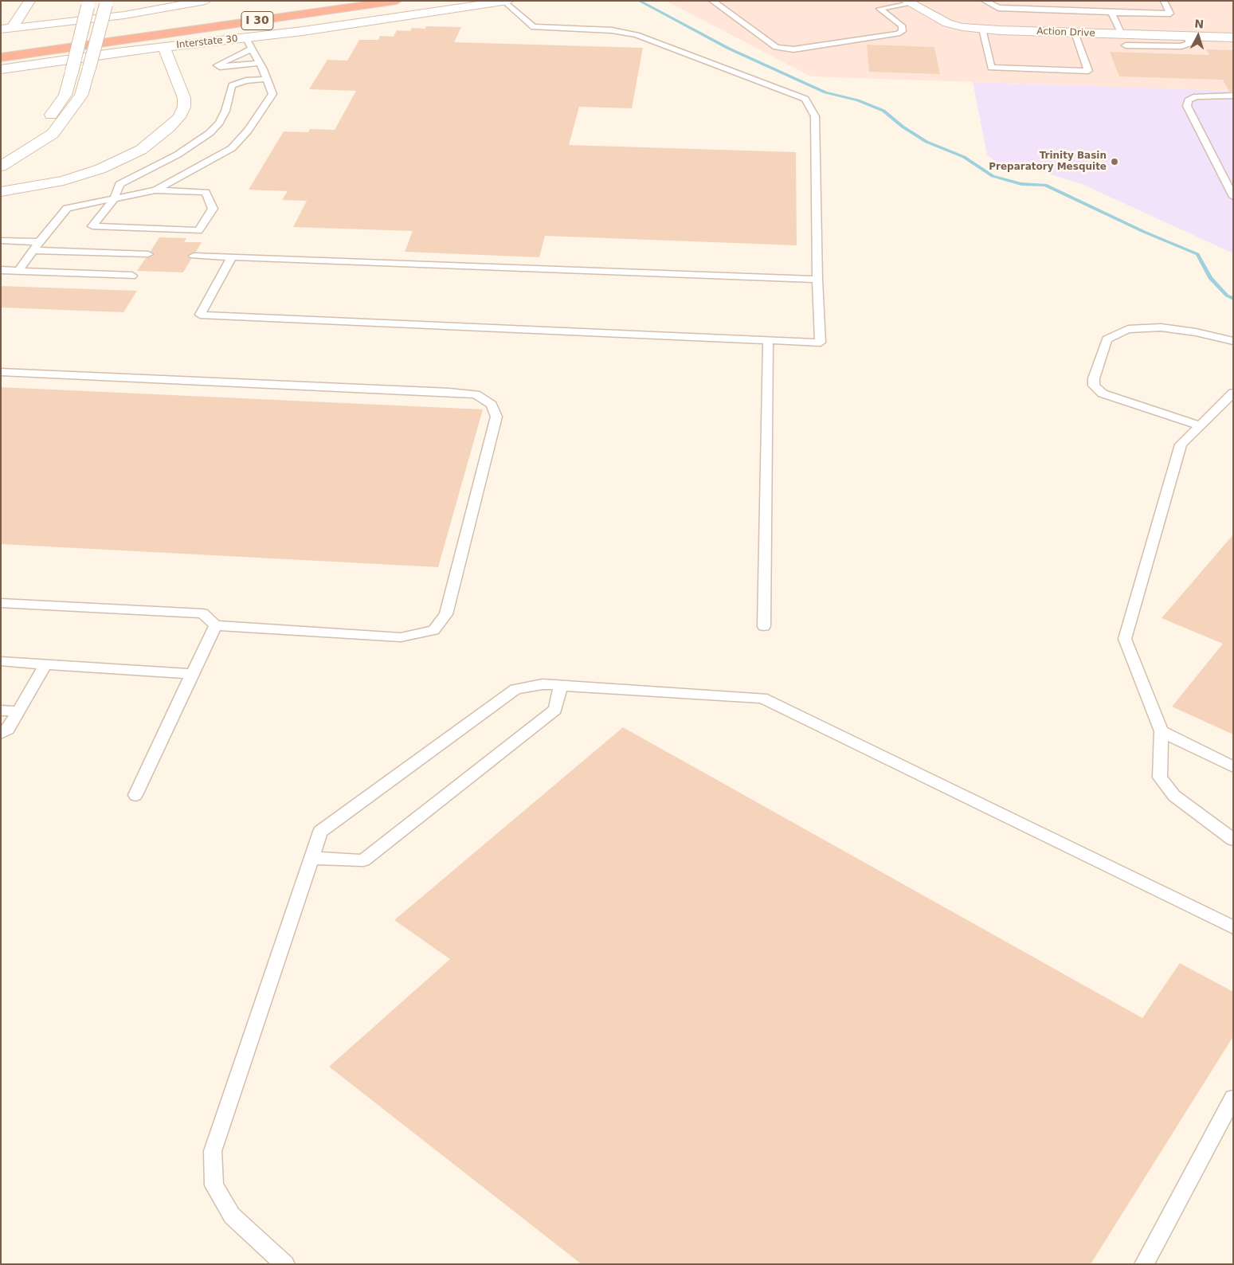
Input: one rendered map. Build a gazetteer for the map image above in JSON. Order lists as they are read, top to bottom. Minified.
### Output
{"streets":{"highway":["I 30"],"main road":["Action Drive","Interstate 30"]},"places":["Trinity Basin Preparatory Mesquite"],"north":"top"}
